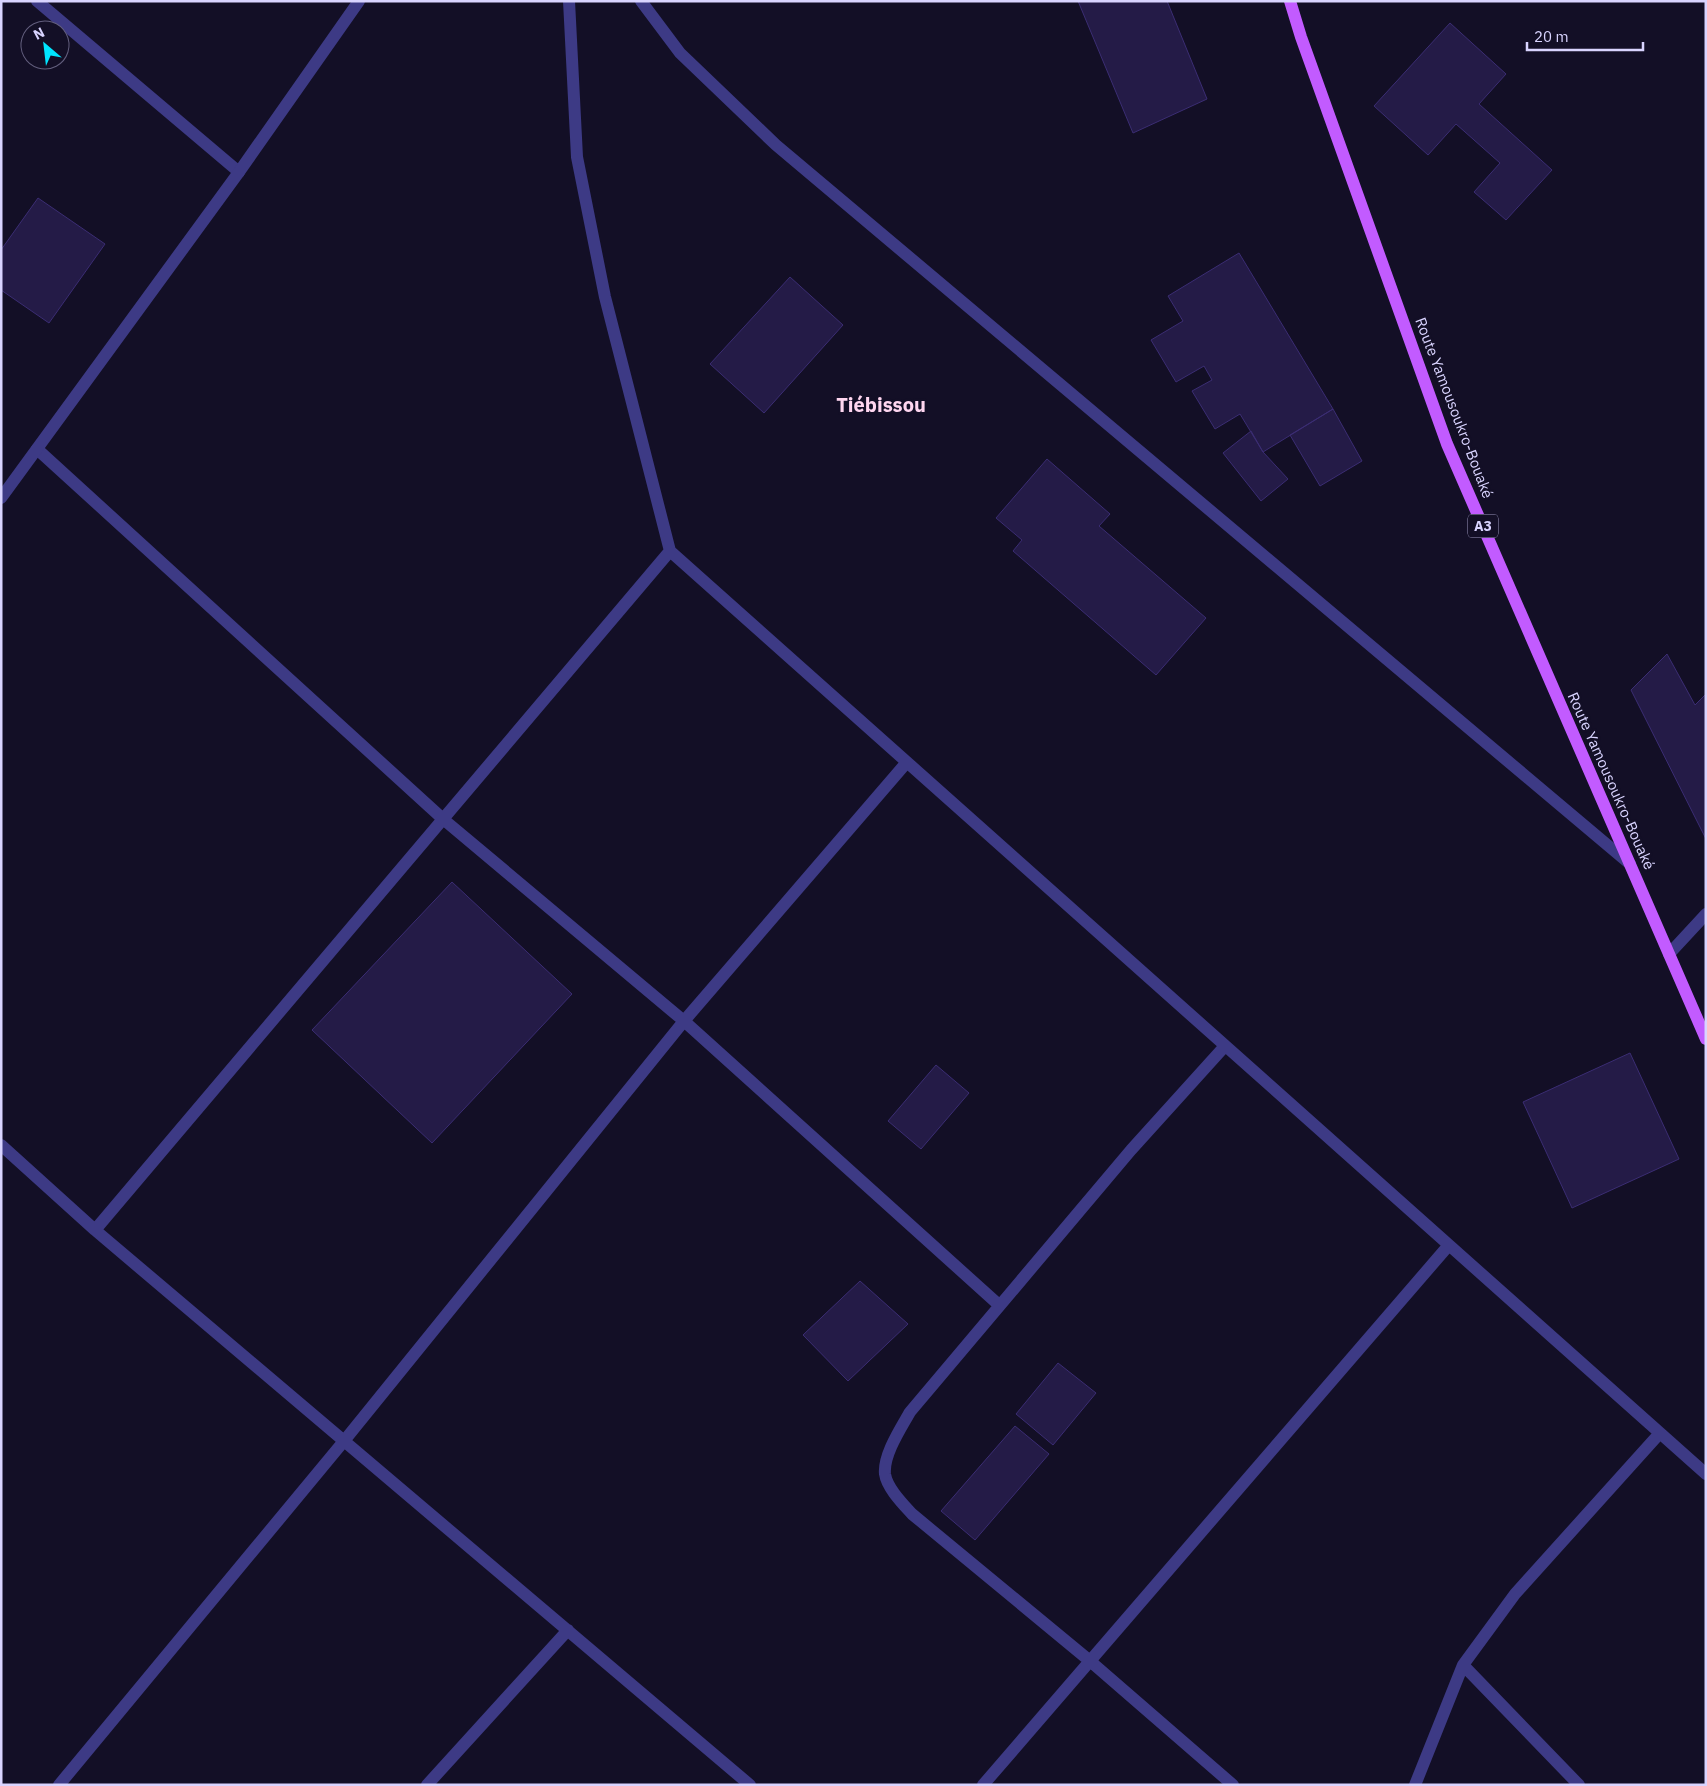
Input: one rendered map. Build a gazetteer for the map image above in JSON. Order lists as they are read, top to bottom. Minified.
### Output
{"streets":{"main road":["Route Yamousoukro-Bouaké","A3"]},"districts":["Tiébissou"],"scale_bar":"20 m","north":"top left"}
